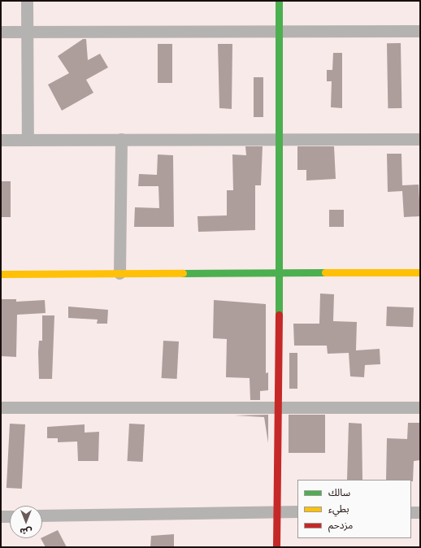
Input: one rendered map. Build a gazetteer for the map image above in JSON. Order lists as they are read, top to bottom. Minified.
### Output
{"legend":["سالك","بطيء","مزدحم"],"north":"bottom"}
